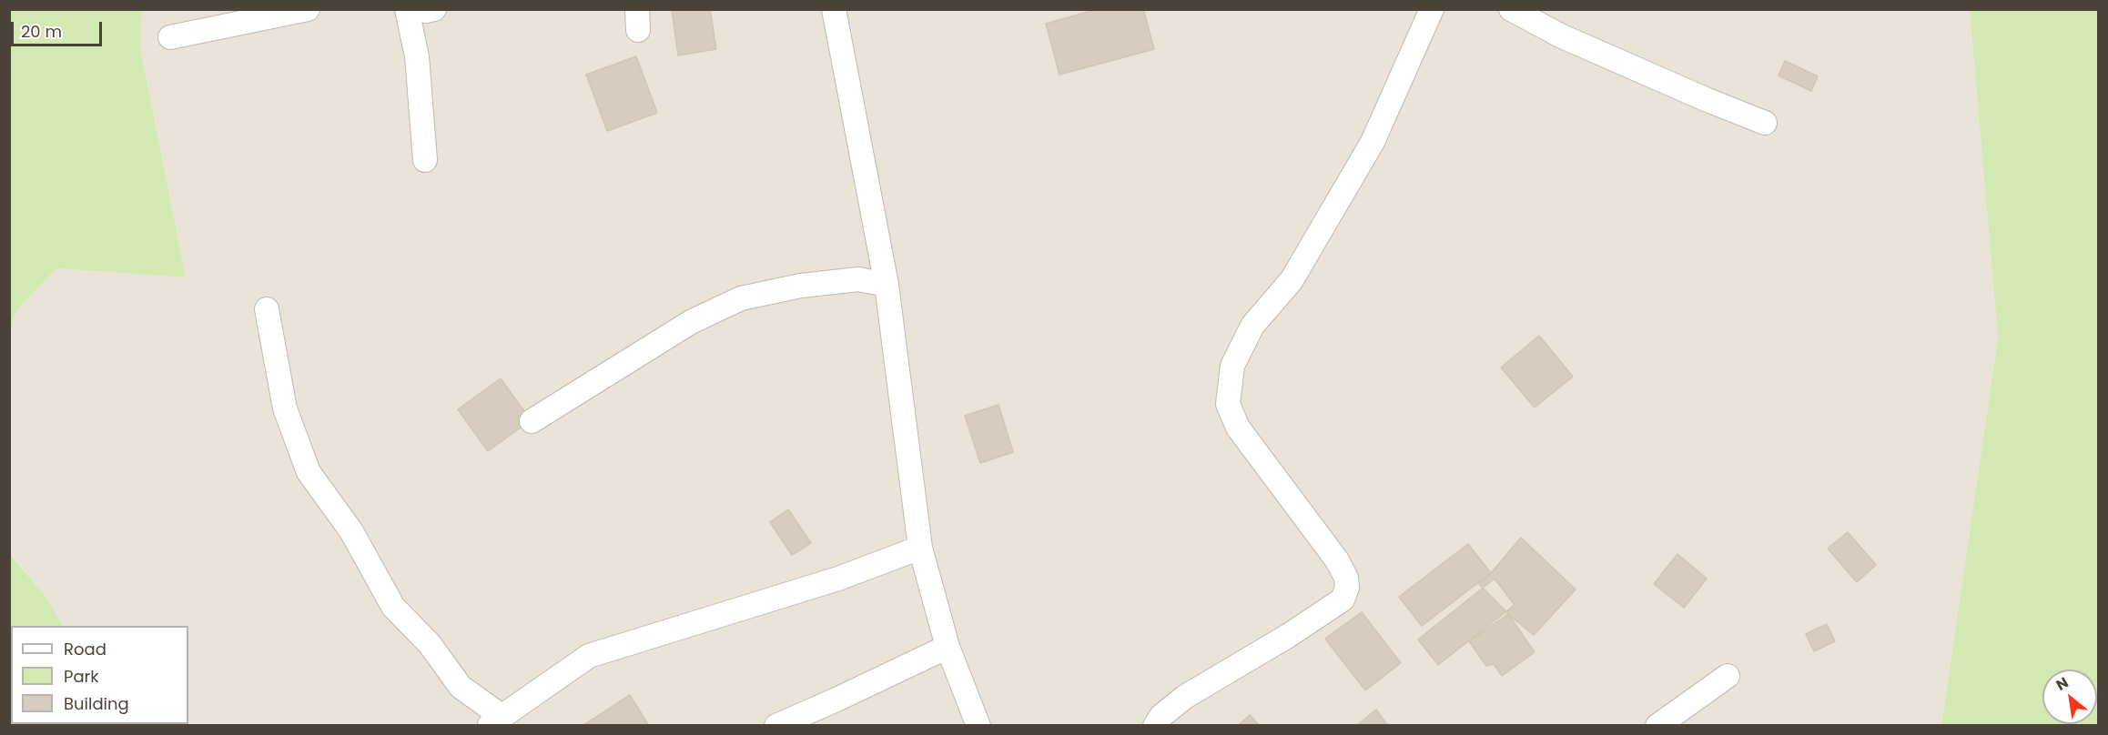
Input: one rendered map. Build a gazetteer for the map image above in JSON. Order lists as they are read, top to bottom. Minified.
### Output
{"legend":["Road","Park","Building"],"scale_bar":"20 m","north":"top left"}
